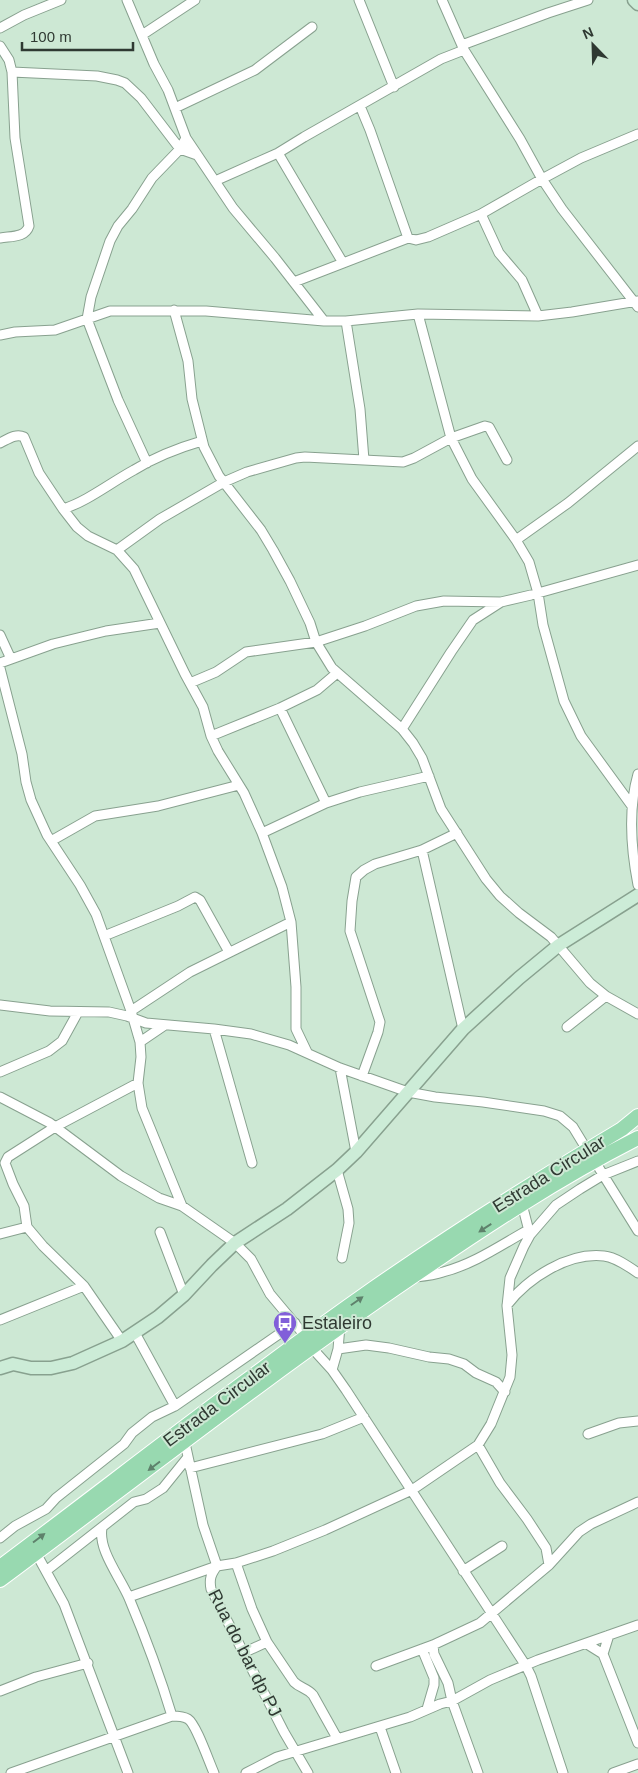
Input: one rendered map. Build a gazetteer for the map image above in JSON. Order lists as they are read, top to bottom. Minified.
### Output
{"streets":{"main road":["Estrada Circular"],"street":["Rua do bar dp PJ"]},"crossings":[["Estrada Circular","Rua do bar dp PJ"]],"places":{"bus stop":["Estaleiro"]},"scale_bar":"100 m","north":"top left"}
